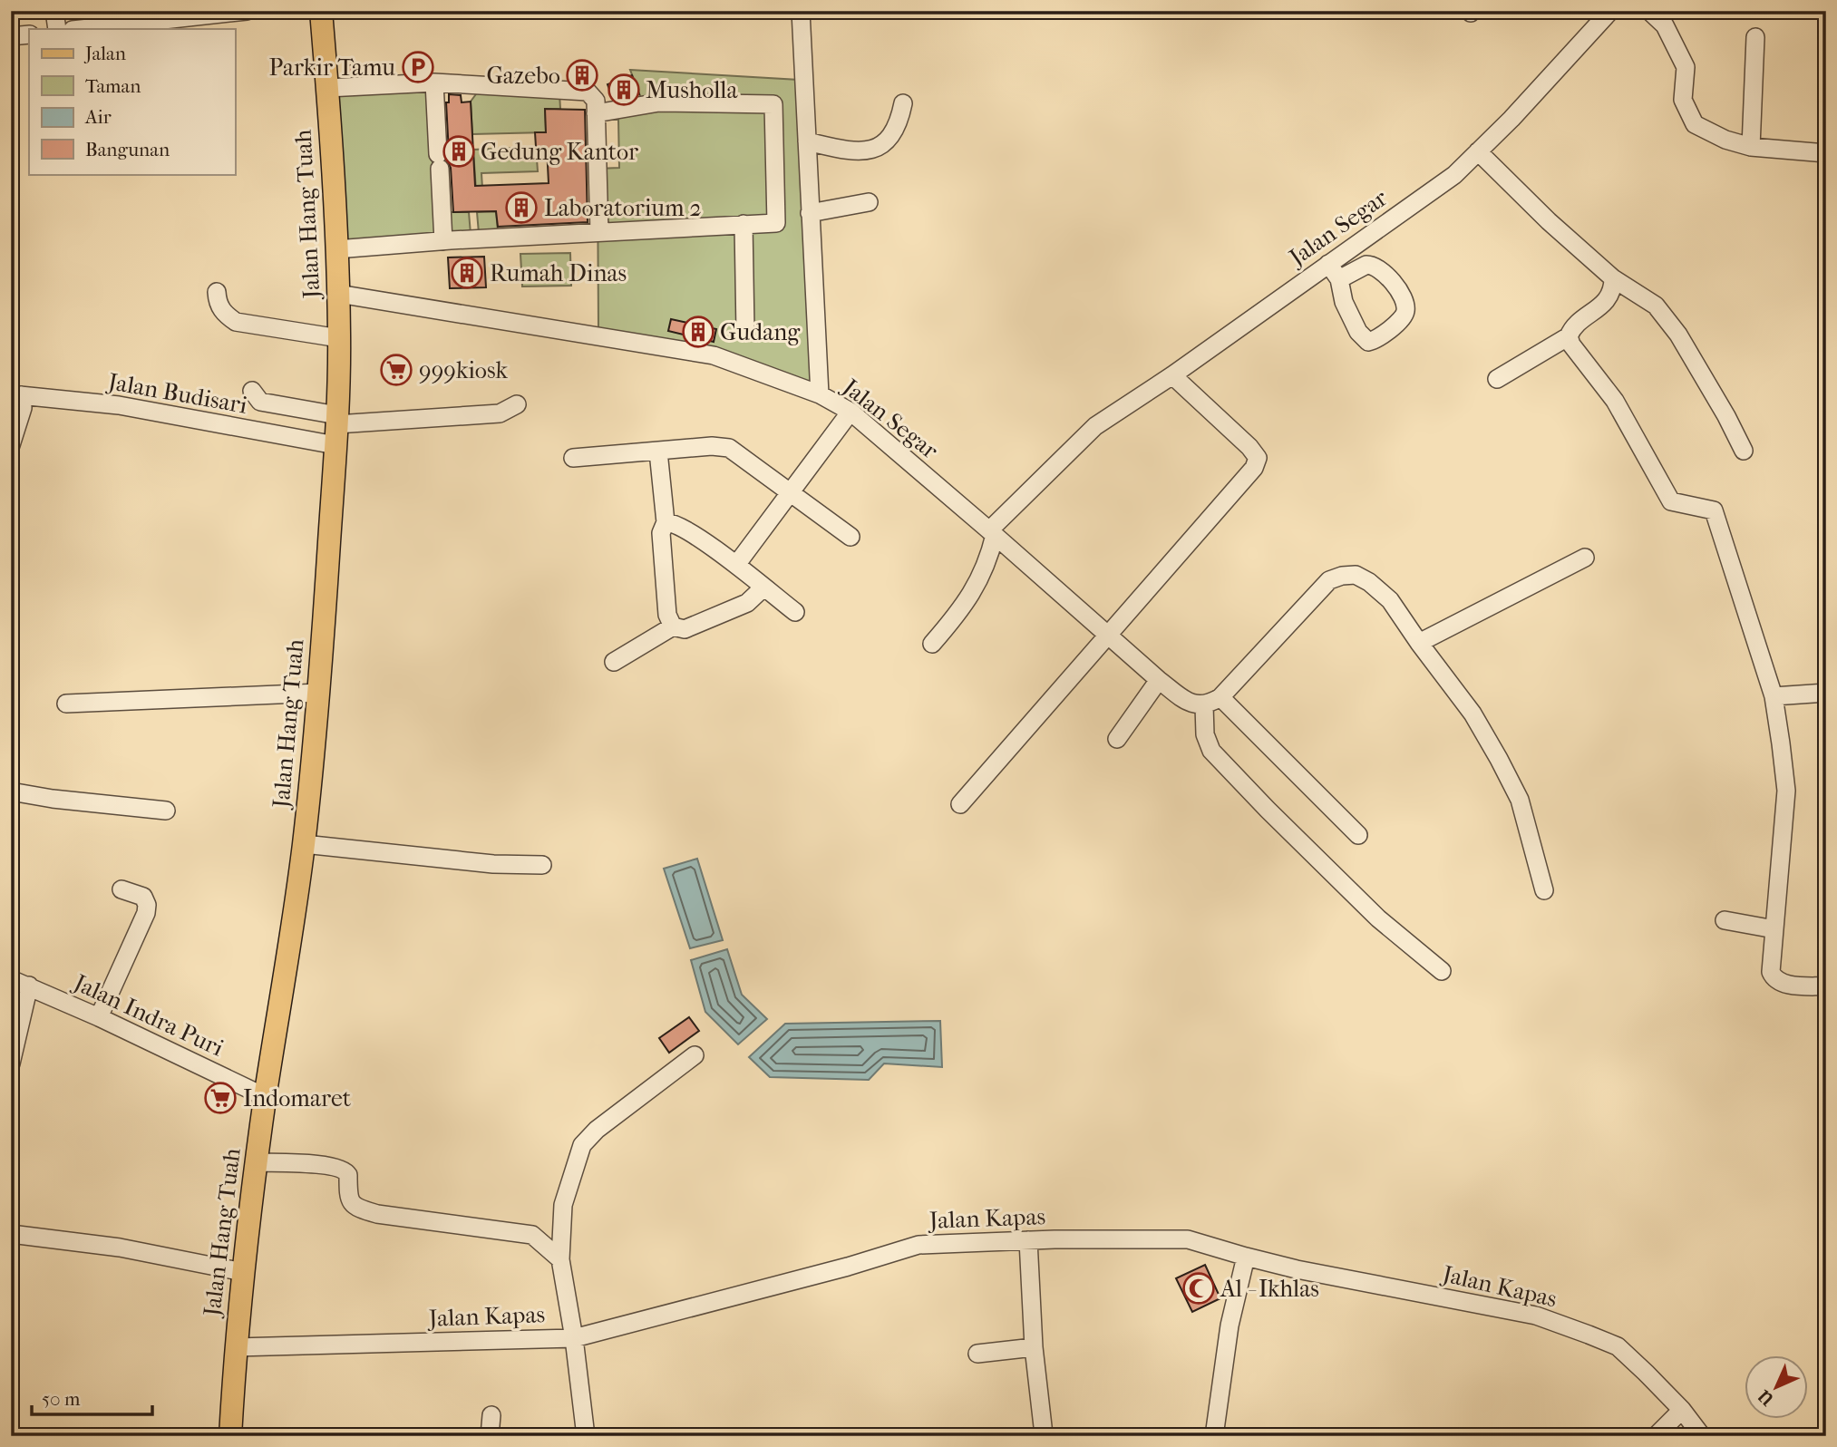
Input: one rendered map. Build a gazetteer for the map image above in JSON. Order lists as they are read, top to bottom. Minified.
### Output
{"streets":{"main road":["Jalan Hang Tuah"],"street":["Jalan Segar","Jalan Budisari","Jalan Indra Puri","Jalan Kapas"]},"crossings":[["Jalan Hang Tuah","Jalan Segar"],["Jalan Hang Tuah","Jalan Budisari"],["Jalan Hang Tuah","Jalan Indra Puri"],["Jalan Hang Tuah","Jalan Kapas"]],"places":{"parking":["Parkir Tamu"],"building":["Gazebo","Musholla","Gedung Kantor","Laboratorium 2","Rumah Dinas","Gudang"],"supermarket":["999kiosk","Indomaret"],"mosque":["Al - Ikhlas"]},"legend":["Jalan","Taman","Air","Bangunan"],"scale_bar":"50 m","north":"bottom left"}
